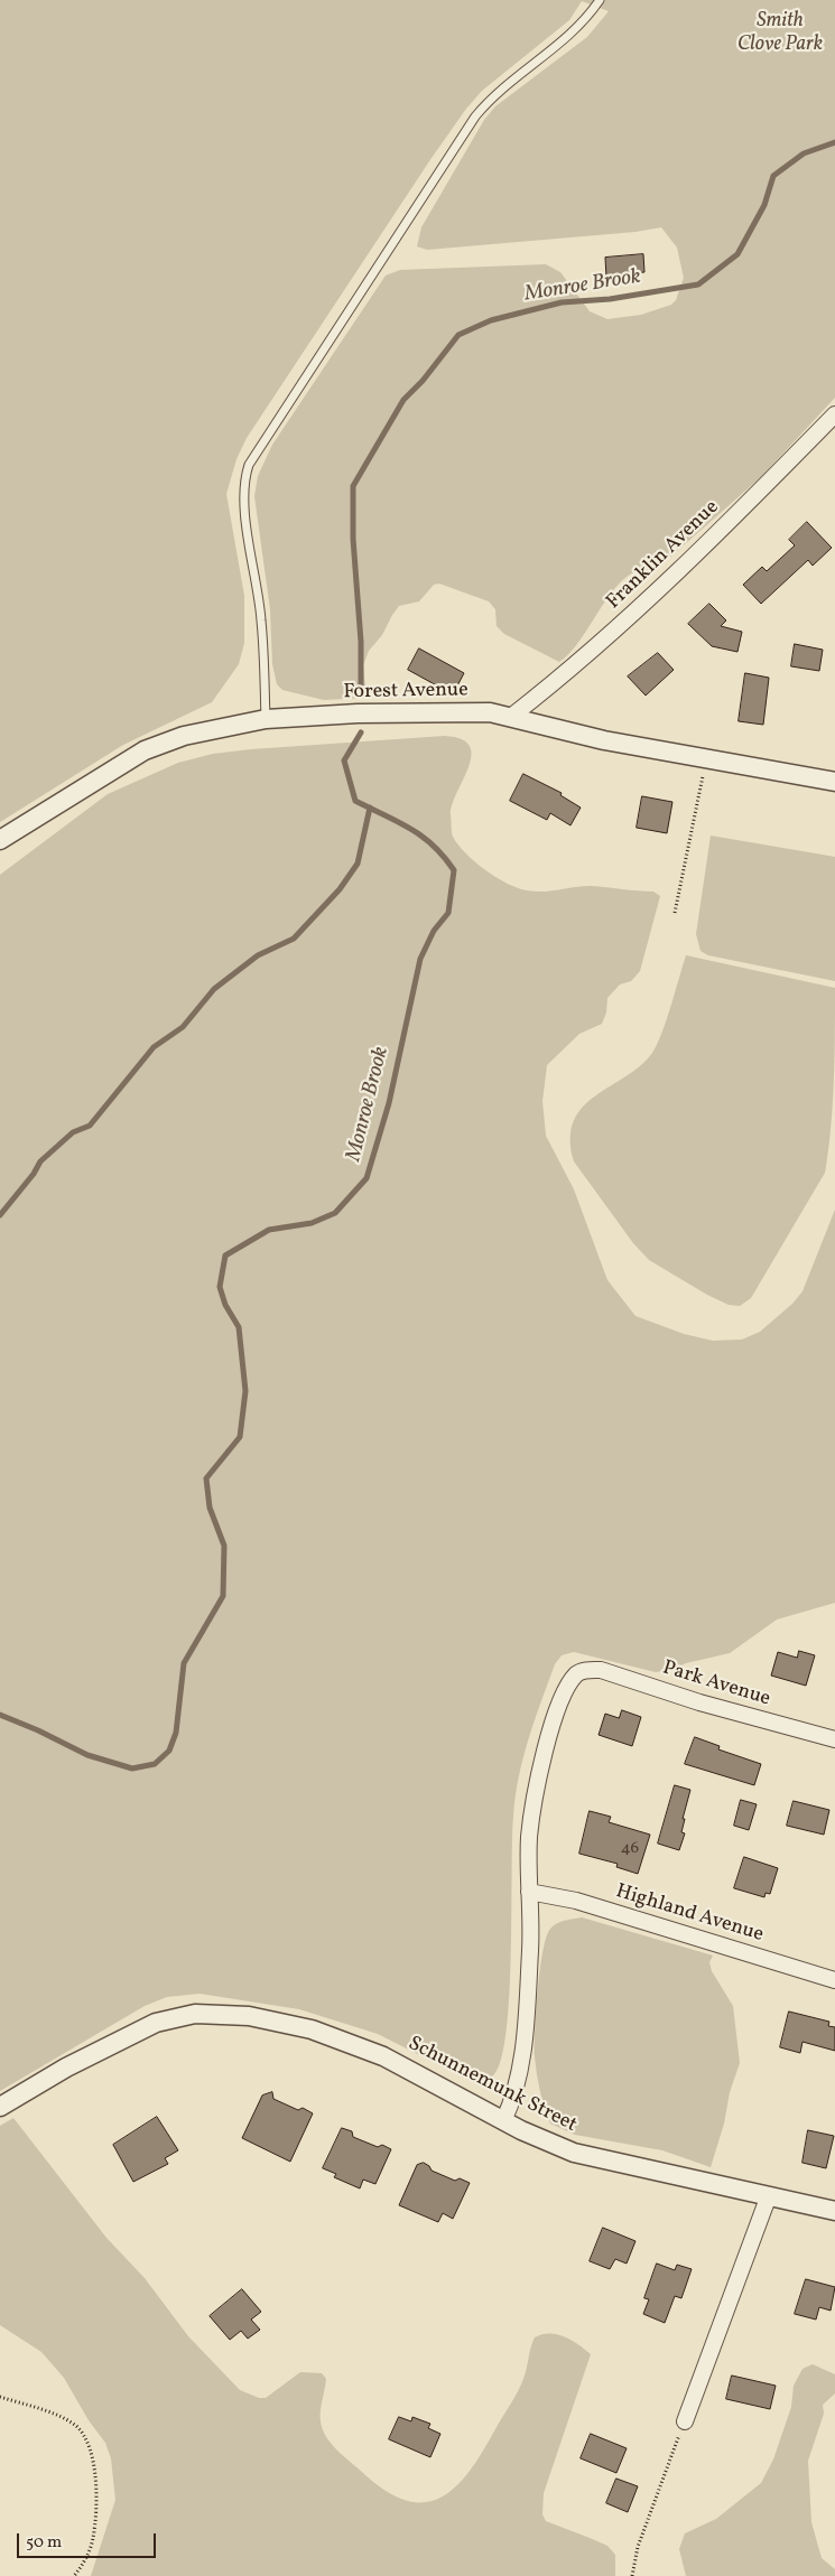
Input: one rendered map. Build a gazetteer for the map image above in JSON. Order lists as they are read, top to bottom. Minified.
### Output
{"streets":{"street":["Franklin Avenue","Forest Avenue","Park Avenue","Highland Avenue","Schunnemunk Street"]},"crossings":[["Franklin Avenue","Forest Avenue"],["Park Avenue","Highland Avenue"]],"water":["Monroe Brook"],"parks":["Smith Clove Park"],"house_numbers":["46"],"scale_bar":"50 m"}
